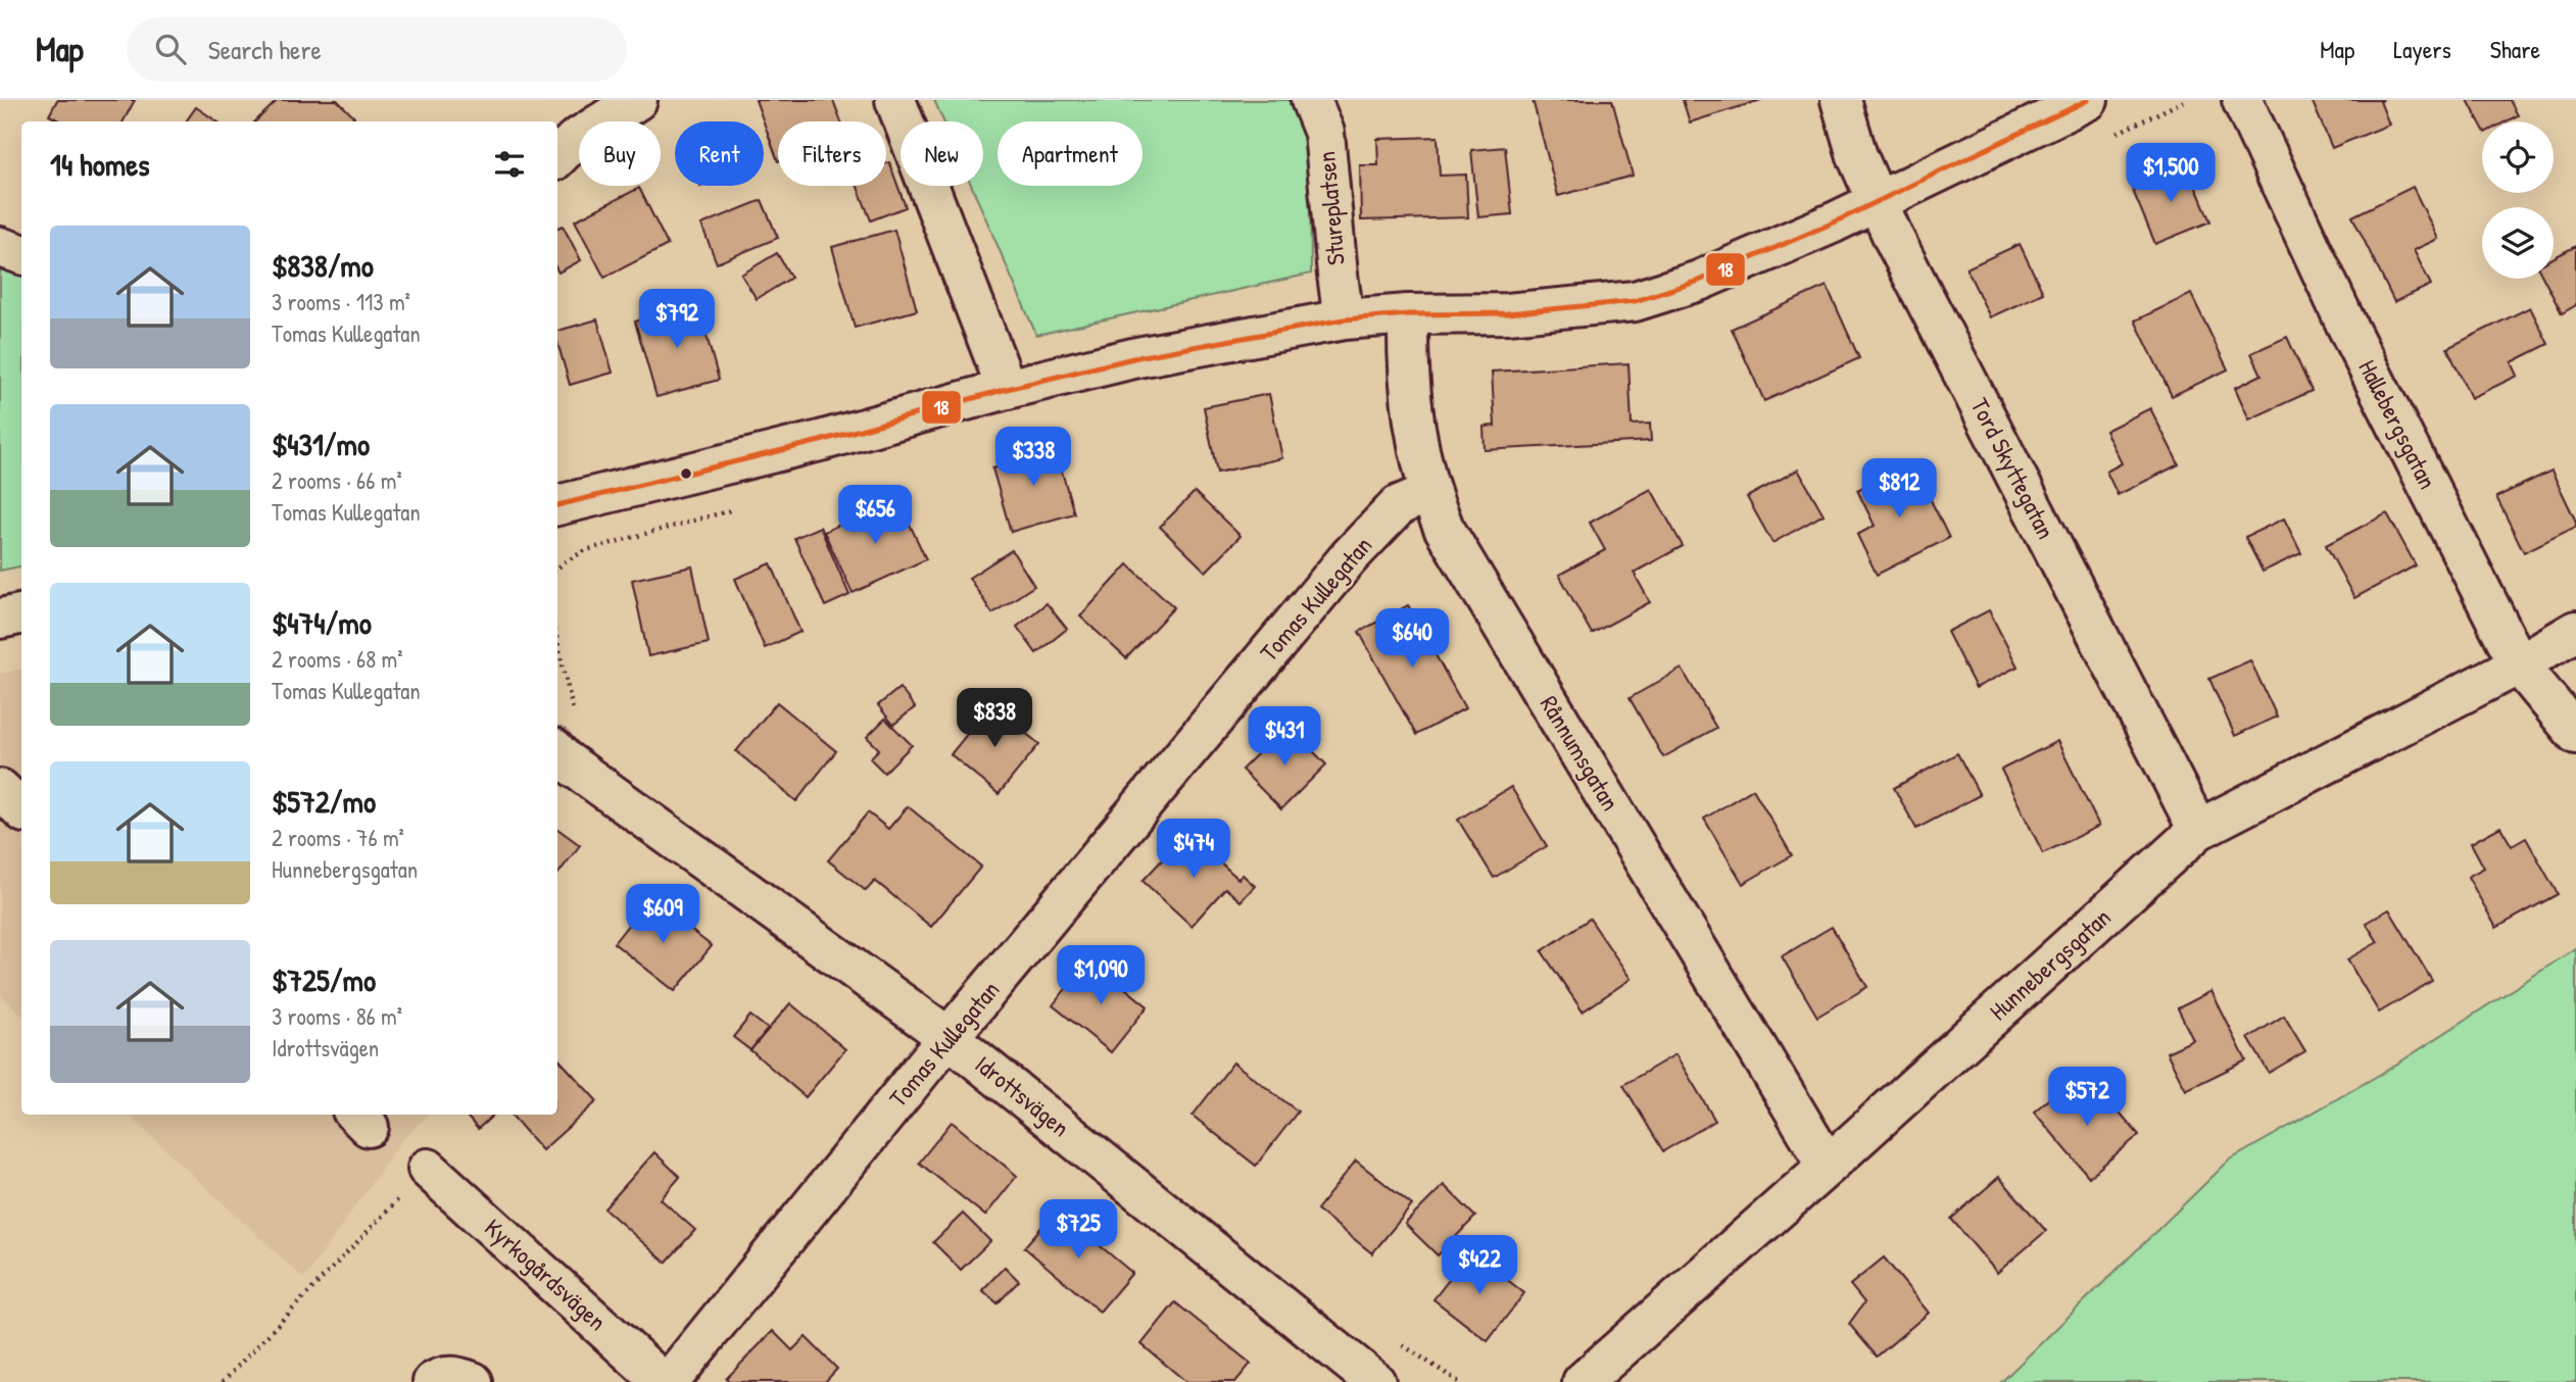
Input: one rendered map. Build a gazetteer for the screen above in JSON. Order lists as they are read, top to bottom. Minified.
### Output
{"streets":{"street":["Stureplatsen","Hallebergsgatan","Tord Skyttegatan","Tomas Kullegatan","Rånnumsgatan","Hunnebergsgatan","Idrottsvägen","Kyrkogårdsvägen"]},"crossings":[["Hallebergsgatan","Hunnebergsgatan"],["Tord Skyttegatan","Hunnebergsgatan"],["Tomas Kullegatan","Rånnumsgatan"],["Tomas Kullegatan","Idrottsvägen"],["Rånnumsgatan","Hunnebergsgatan"]],"lines":["transit line 18"],"page":{"header":"Map","search":"Search here","nav":["Map","Layers","Share"],"chip":["Buy","Rent","Filters","New","Apartment"],"heading":"14 homes","price":["$1,500","$792","$338","$812","$656","$640","$838","$431","$474","$609","$1,090","$572","$725","$422"],"list":[{"name":"$838/mo","note":"3 rooms · 113 m² · Tomas Kullegatan"},{"name":"$431/mo","note":"2 rooms · 66 m² · Tomas Kullegatan"},{"name":"$474/mo","note":"2 rooms · 68 m² · Tomas Kullegatan"},{"name":"$572/mo","note":"2 rooms · 76 m² · Hunnebergsgatan"},{"name":"$725/mo","note":"3 rooms · 86 m² · Idrottsvägen"}]}}
